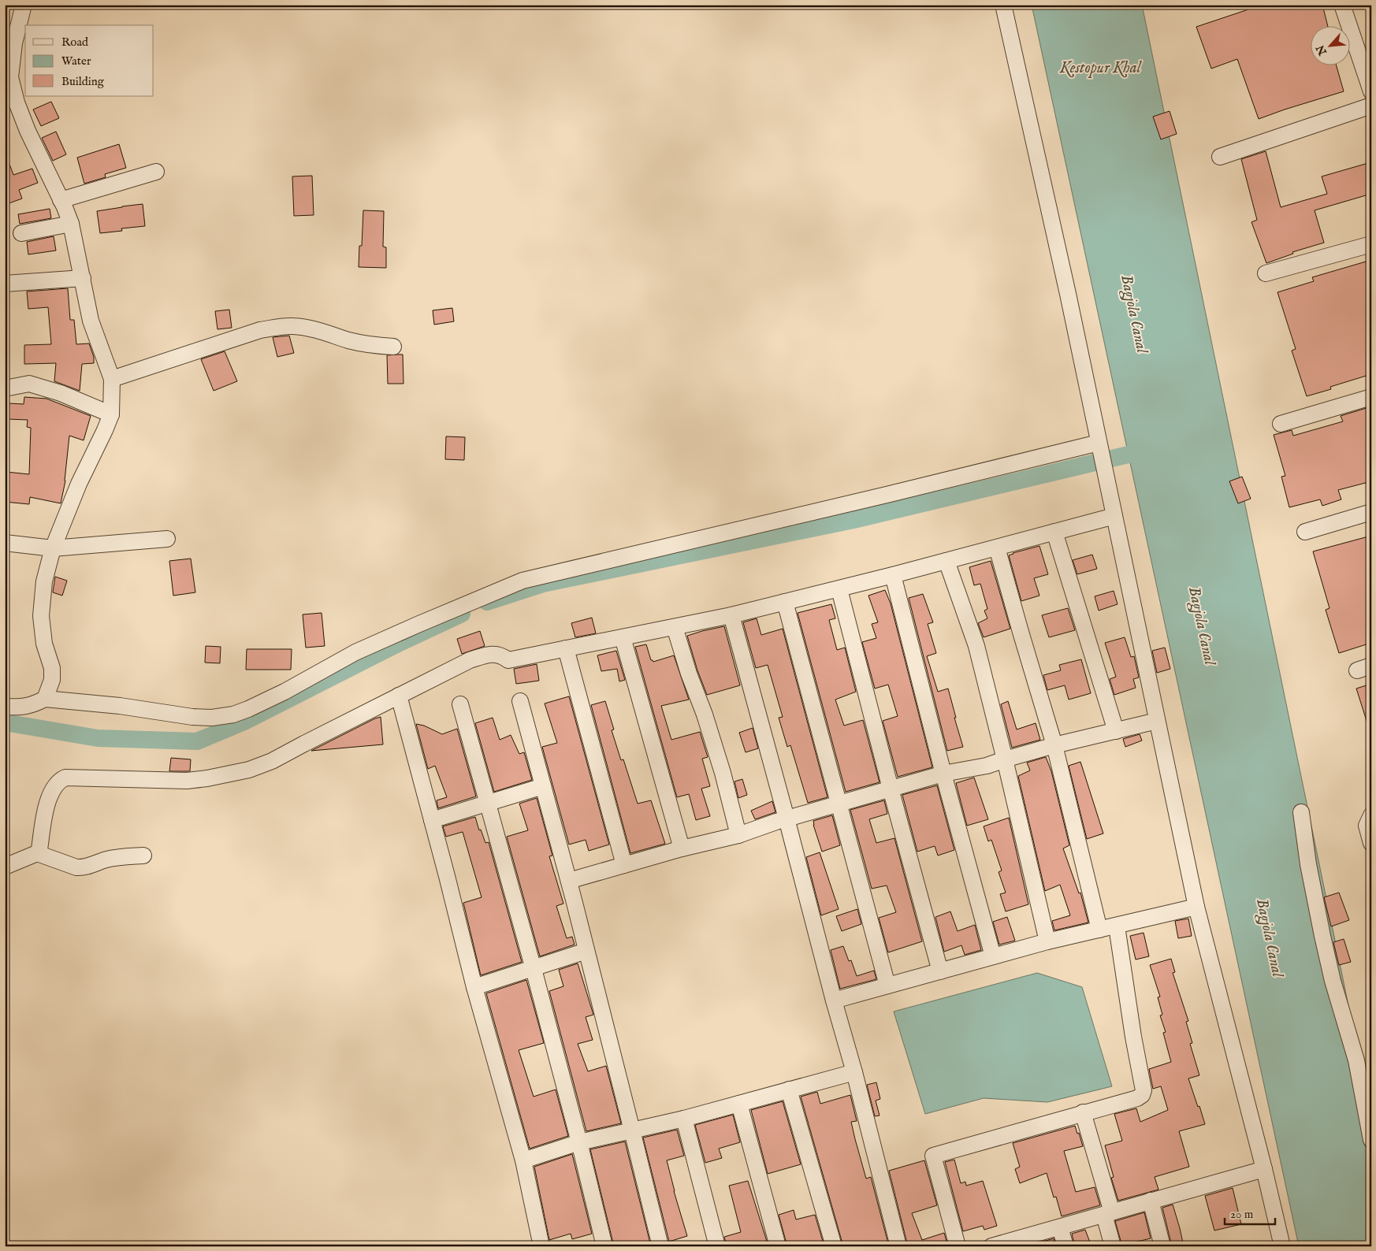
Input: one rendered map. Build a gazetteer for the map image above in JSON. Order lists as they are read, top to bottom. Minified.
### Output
{"water":["Kestopur Khal","Bagjola Canal"],"legend":["Road","Water","Building"],"scale_bar":"20 m","north":"bottom left"}
